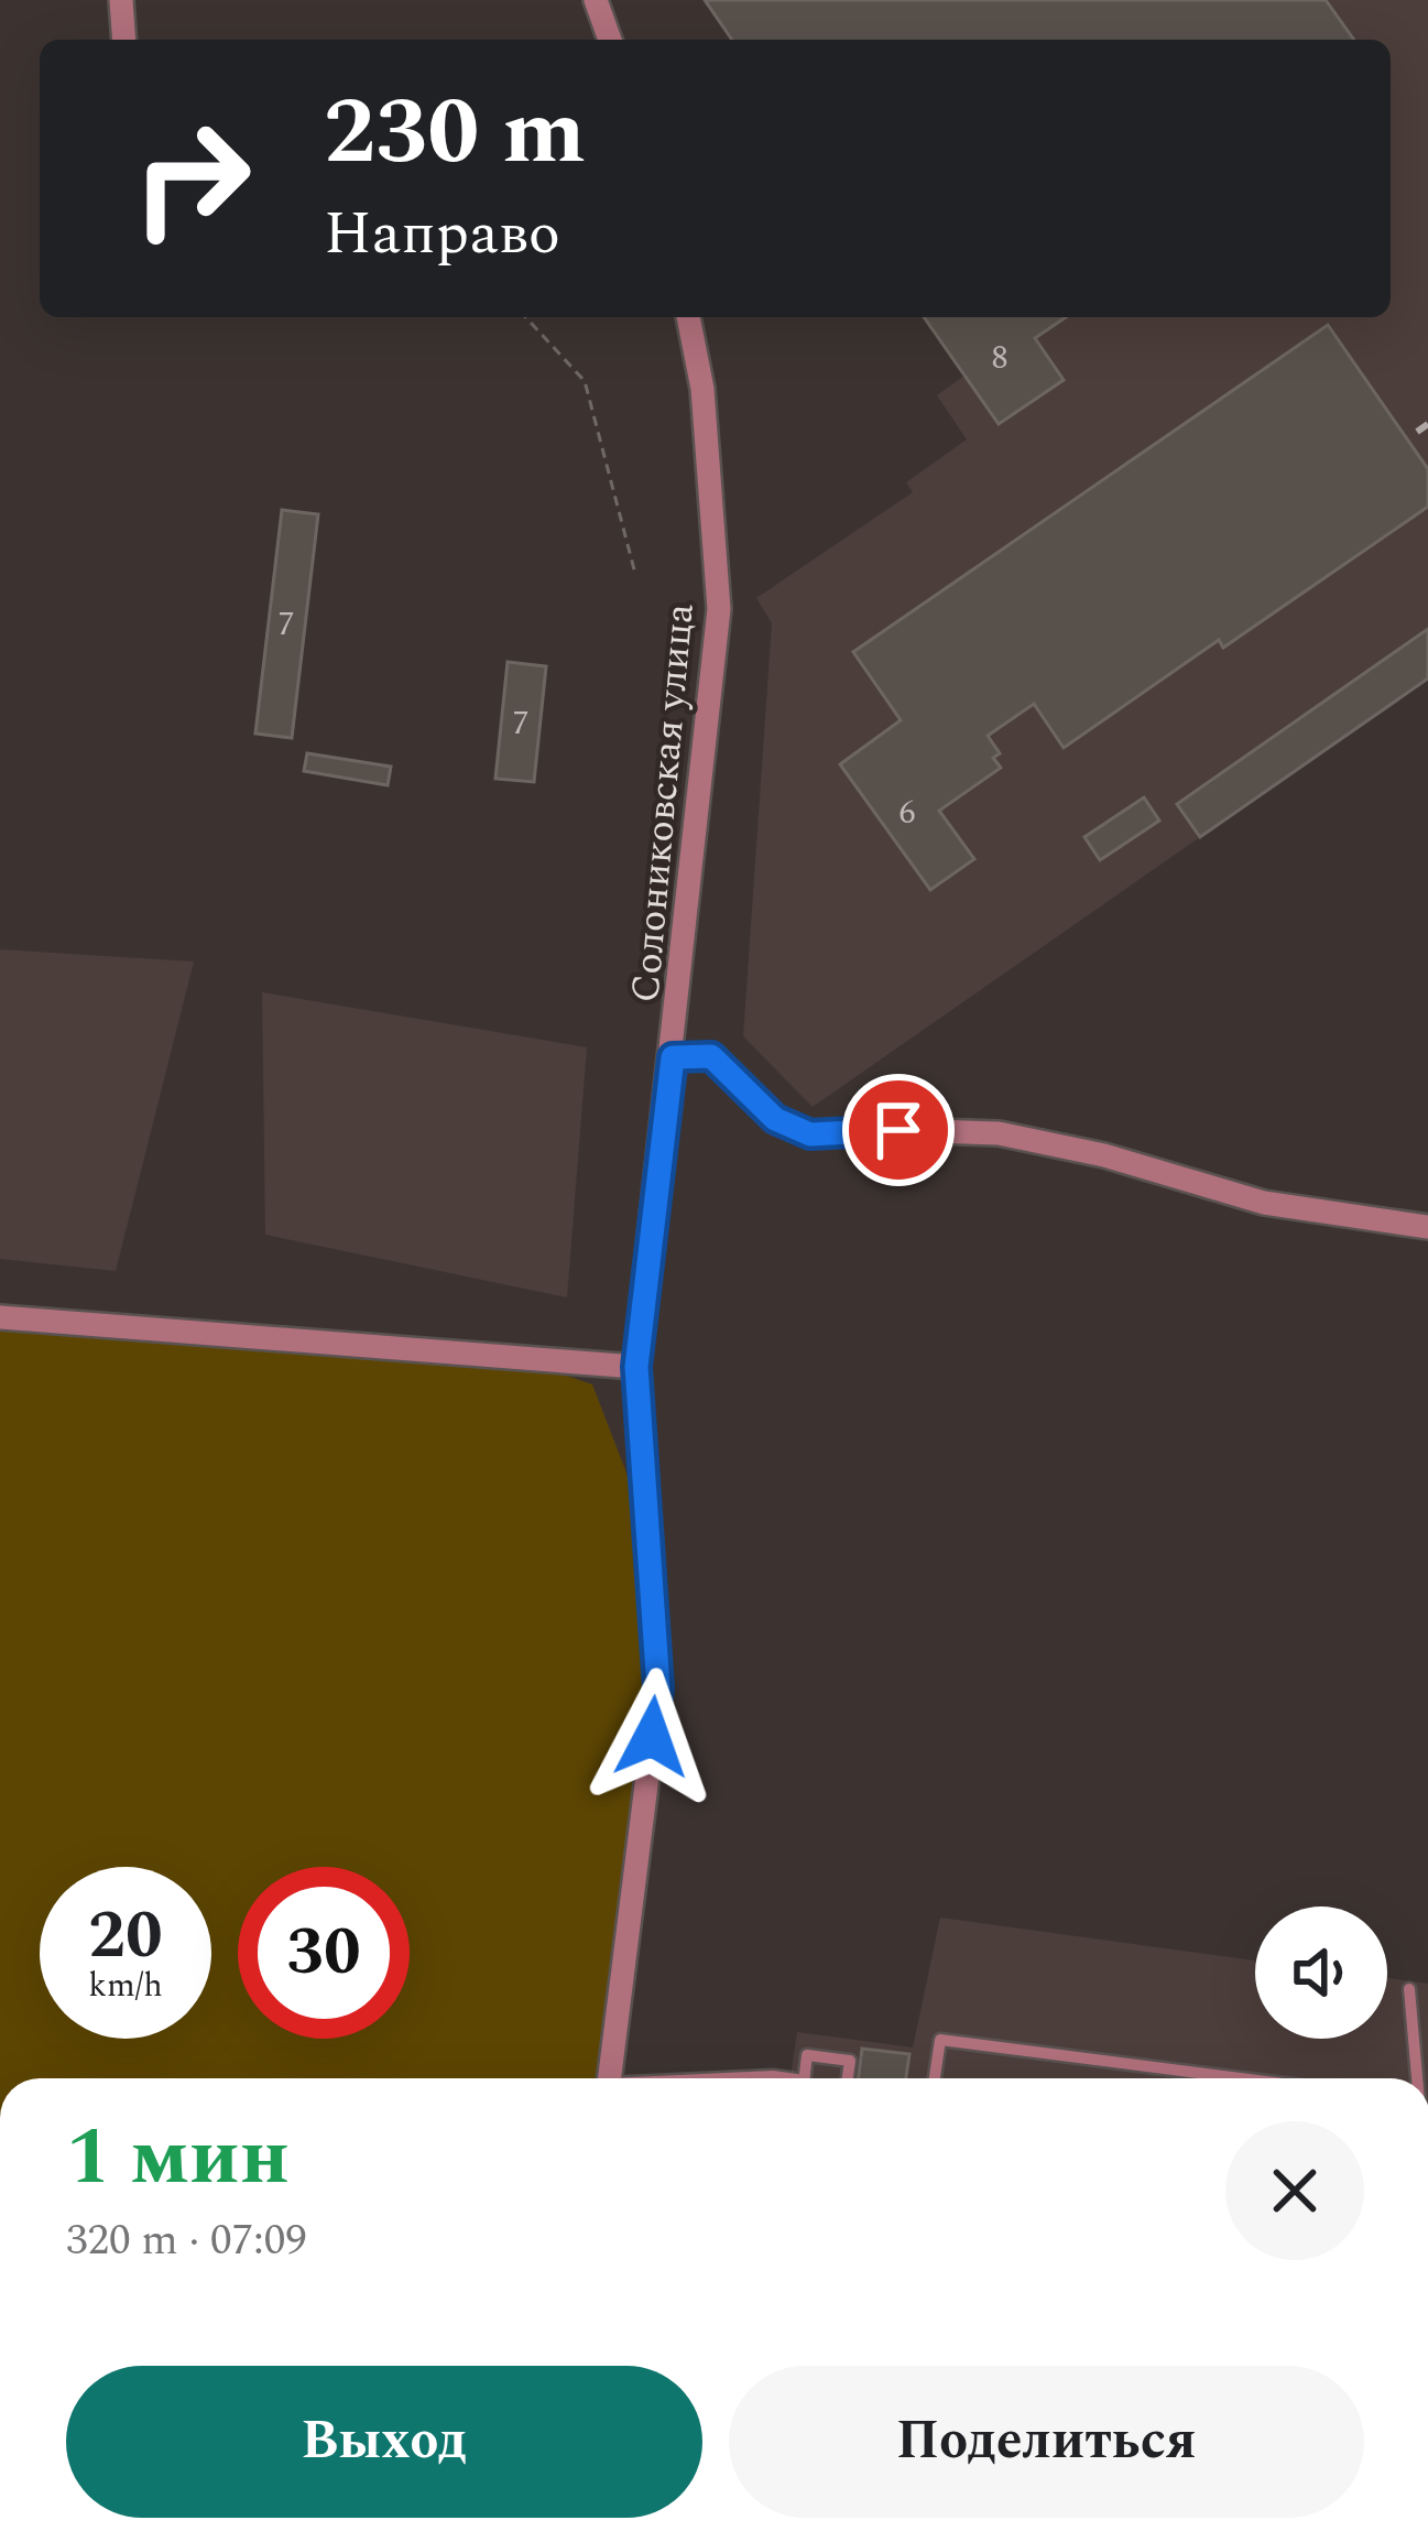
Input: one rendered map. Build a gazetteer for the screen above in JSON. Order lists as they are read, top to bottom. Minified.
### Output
{"streets":{"street":["Солониковская улица"]},"house_numbers":["8","7","7","6"],"page":{"turn":["230 m","Направо"],"speed":"20 km/h","limit":"30","heading":["1 мин","320 m · 07:09"],"buttons":["Выход","Поделиться"]}}
